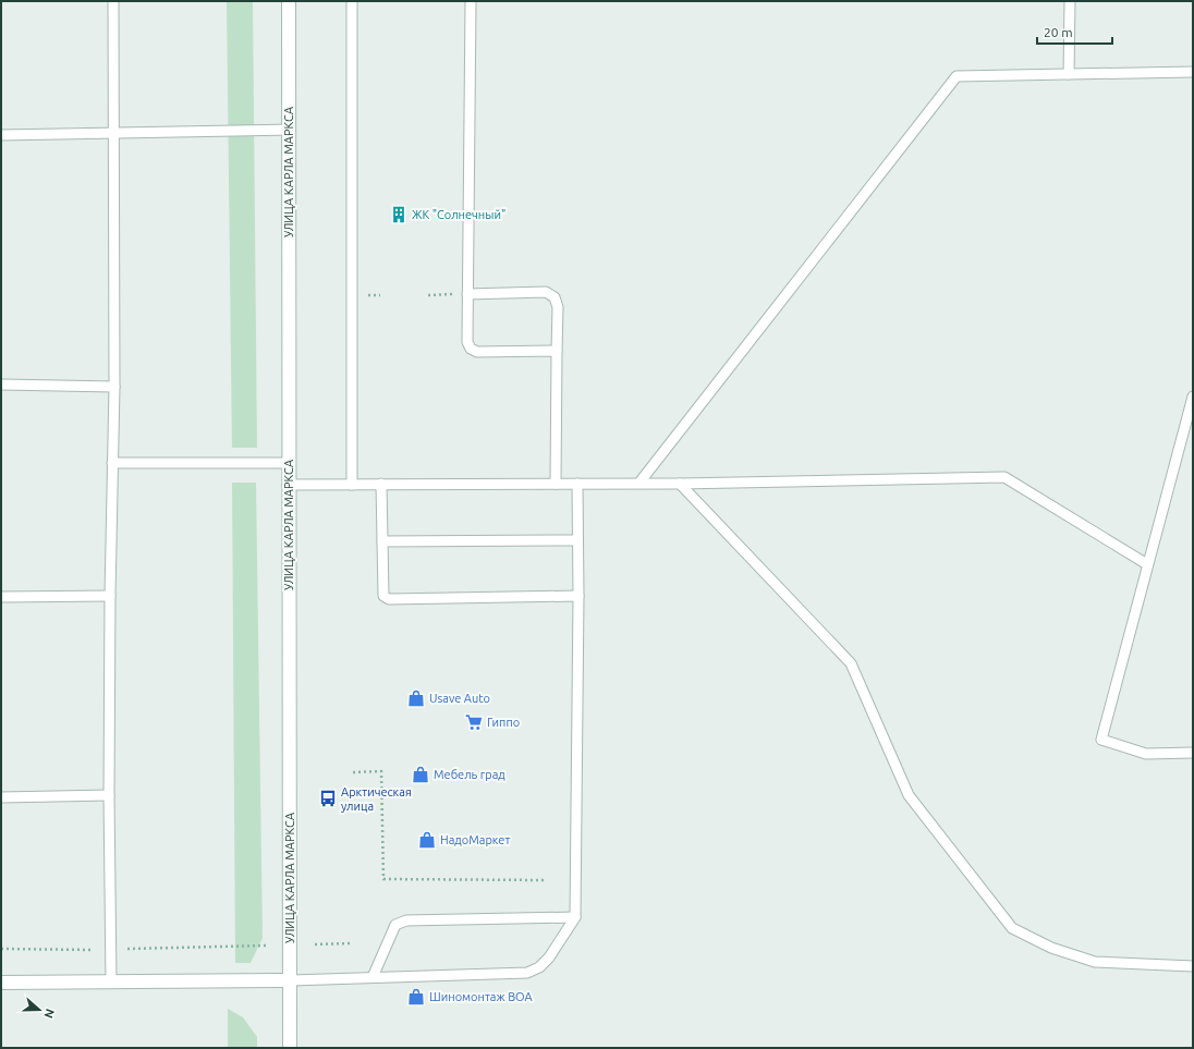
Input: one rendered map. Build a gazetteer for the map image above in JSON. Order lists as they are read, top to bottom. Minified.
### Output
{"streets":{"street":["УЛИЦА КАРЛА МАРКСА"]},"places":{"building":["ЖК \"Солнечный\""],"shop":["Usave Auto","Мебель град","НадоМаркет","Шиномонтаж ВОА"],"supermarket":["Гиппо"],"bus stop":["Арктическая улица"]},"scale_bar":"20 m","north":"right"}
